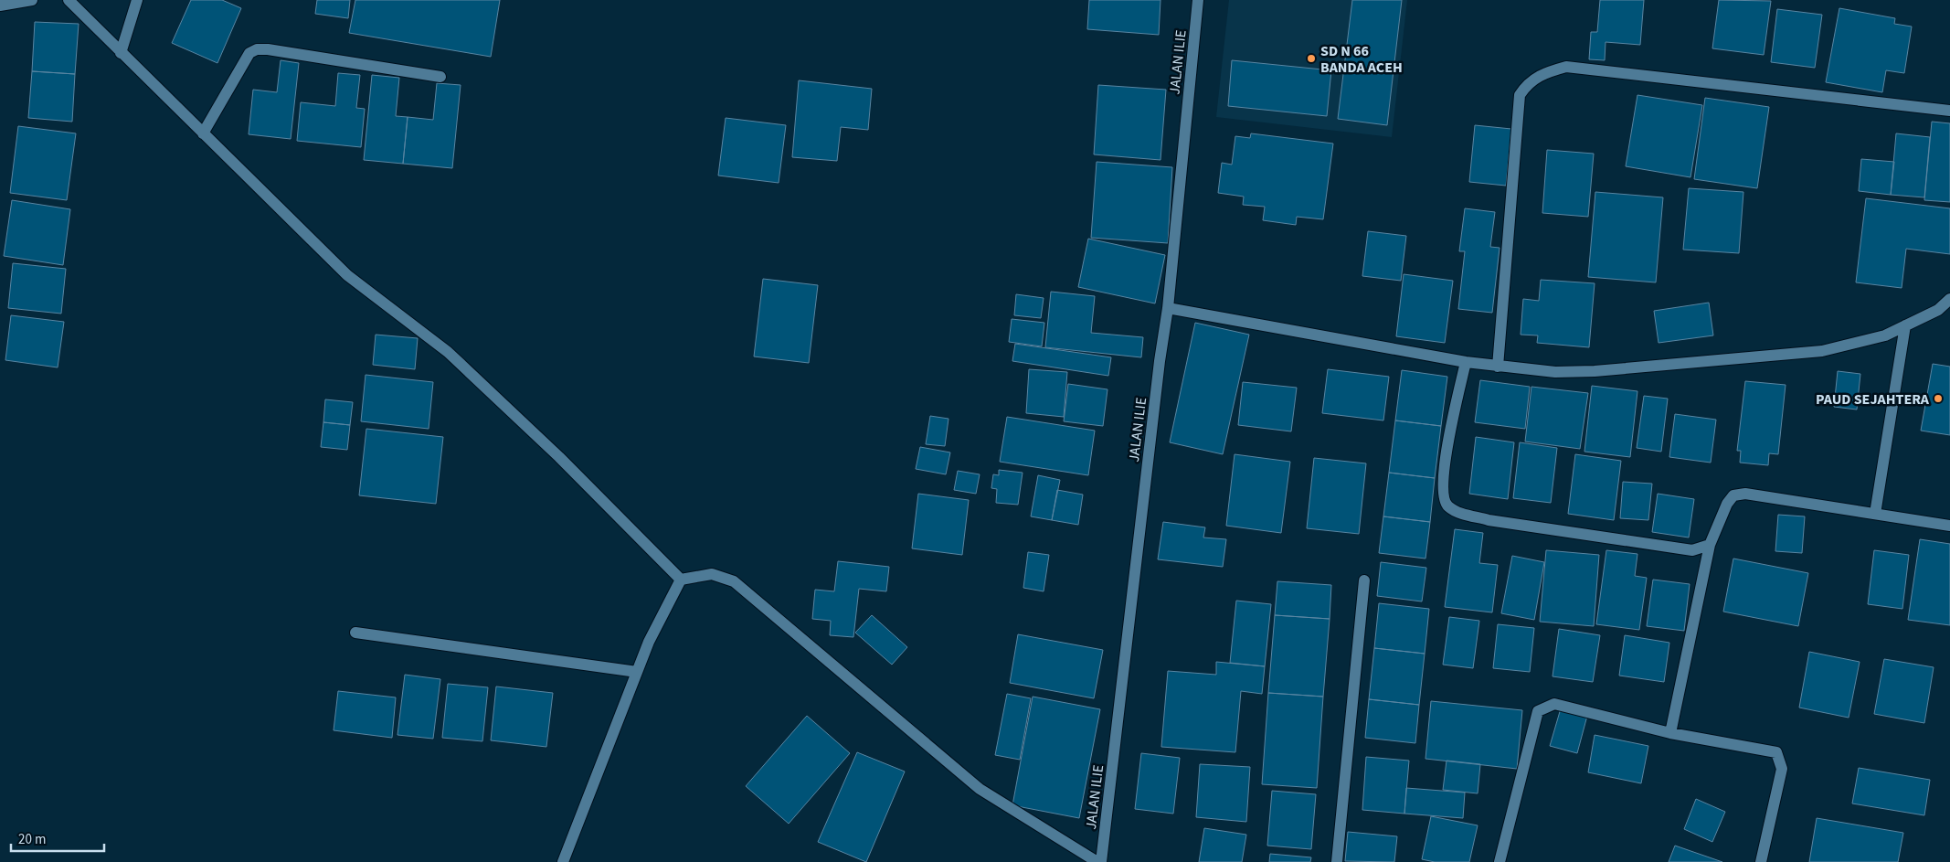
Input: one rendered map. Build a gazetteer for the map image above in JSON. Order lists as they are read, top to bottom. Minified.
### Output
{"streets":{"street":["JALAN ILIE"]},"places":["SD N 66 BANDA ACEH","PAUD SEJAHTERA"],"scale_bar":"20 m"}
